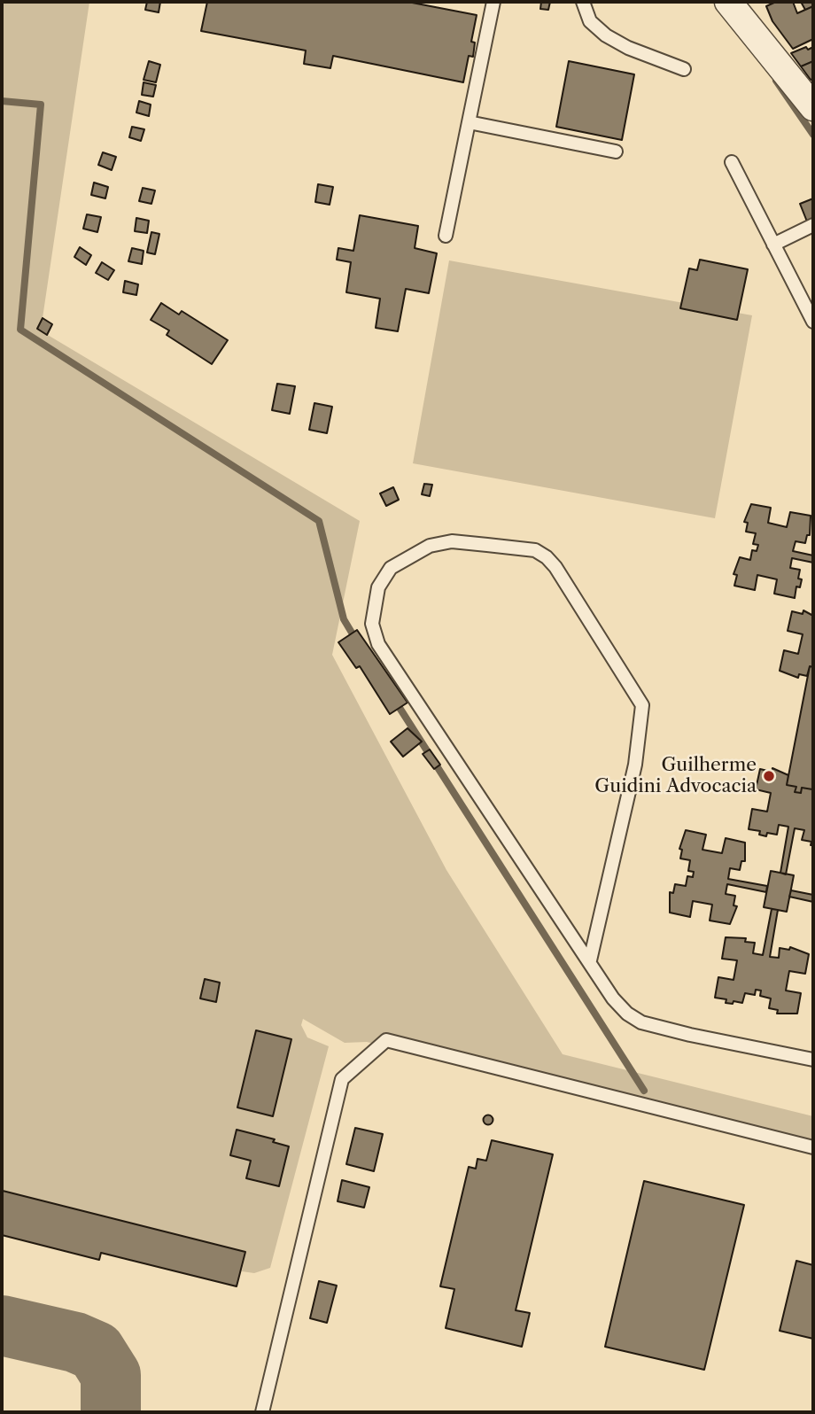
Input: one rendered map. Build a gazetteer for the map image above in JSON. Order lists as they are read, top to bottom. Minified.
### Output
{"places":["Guilherme Guidini Advocacia"]}
